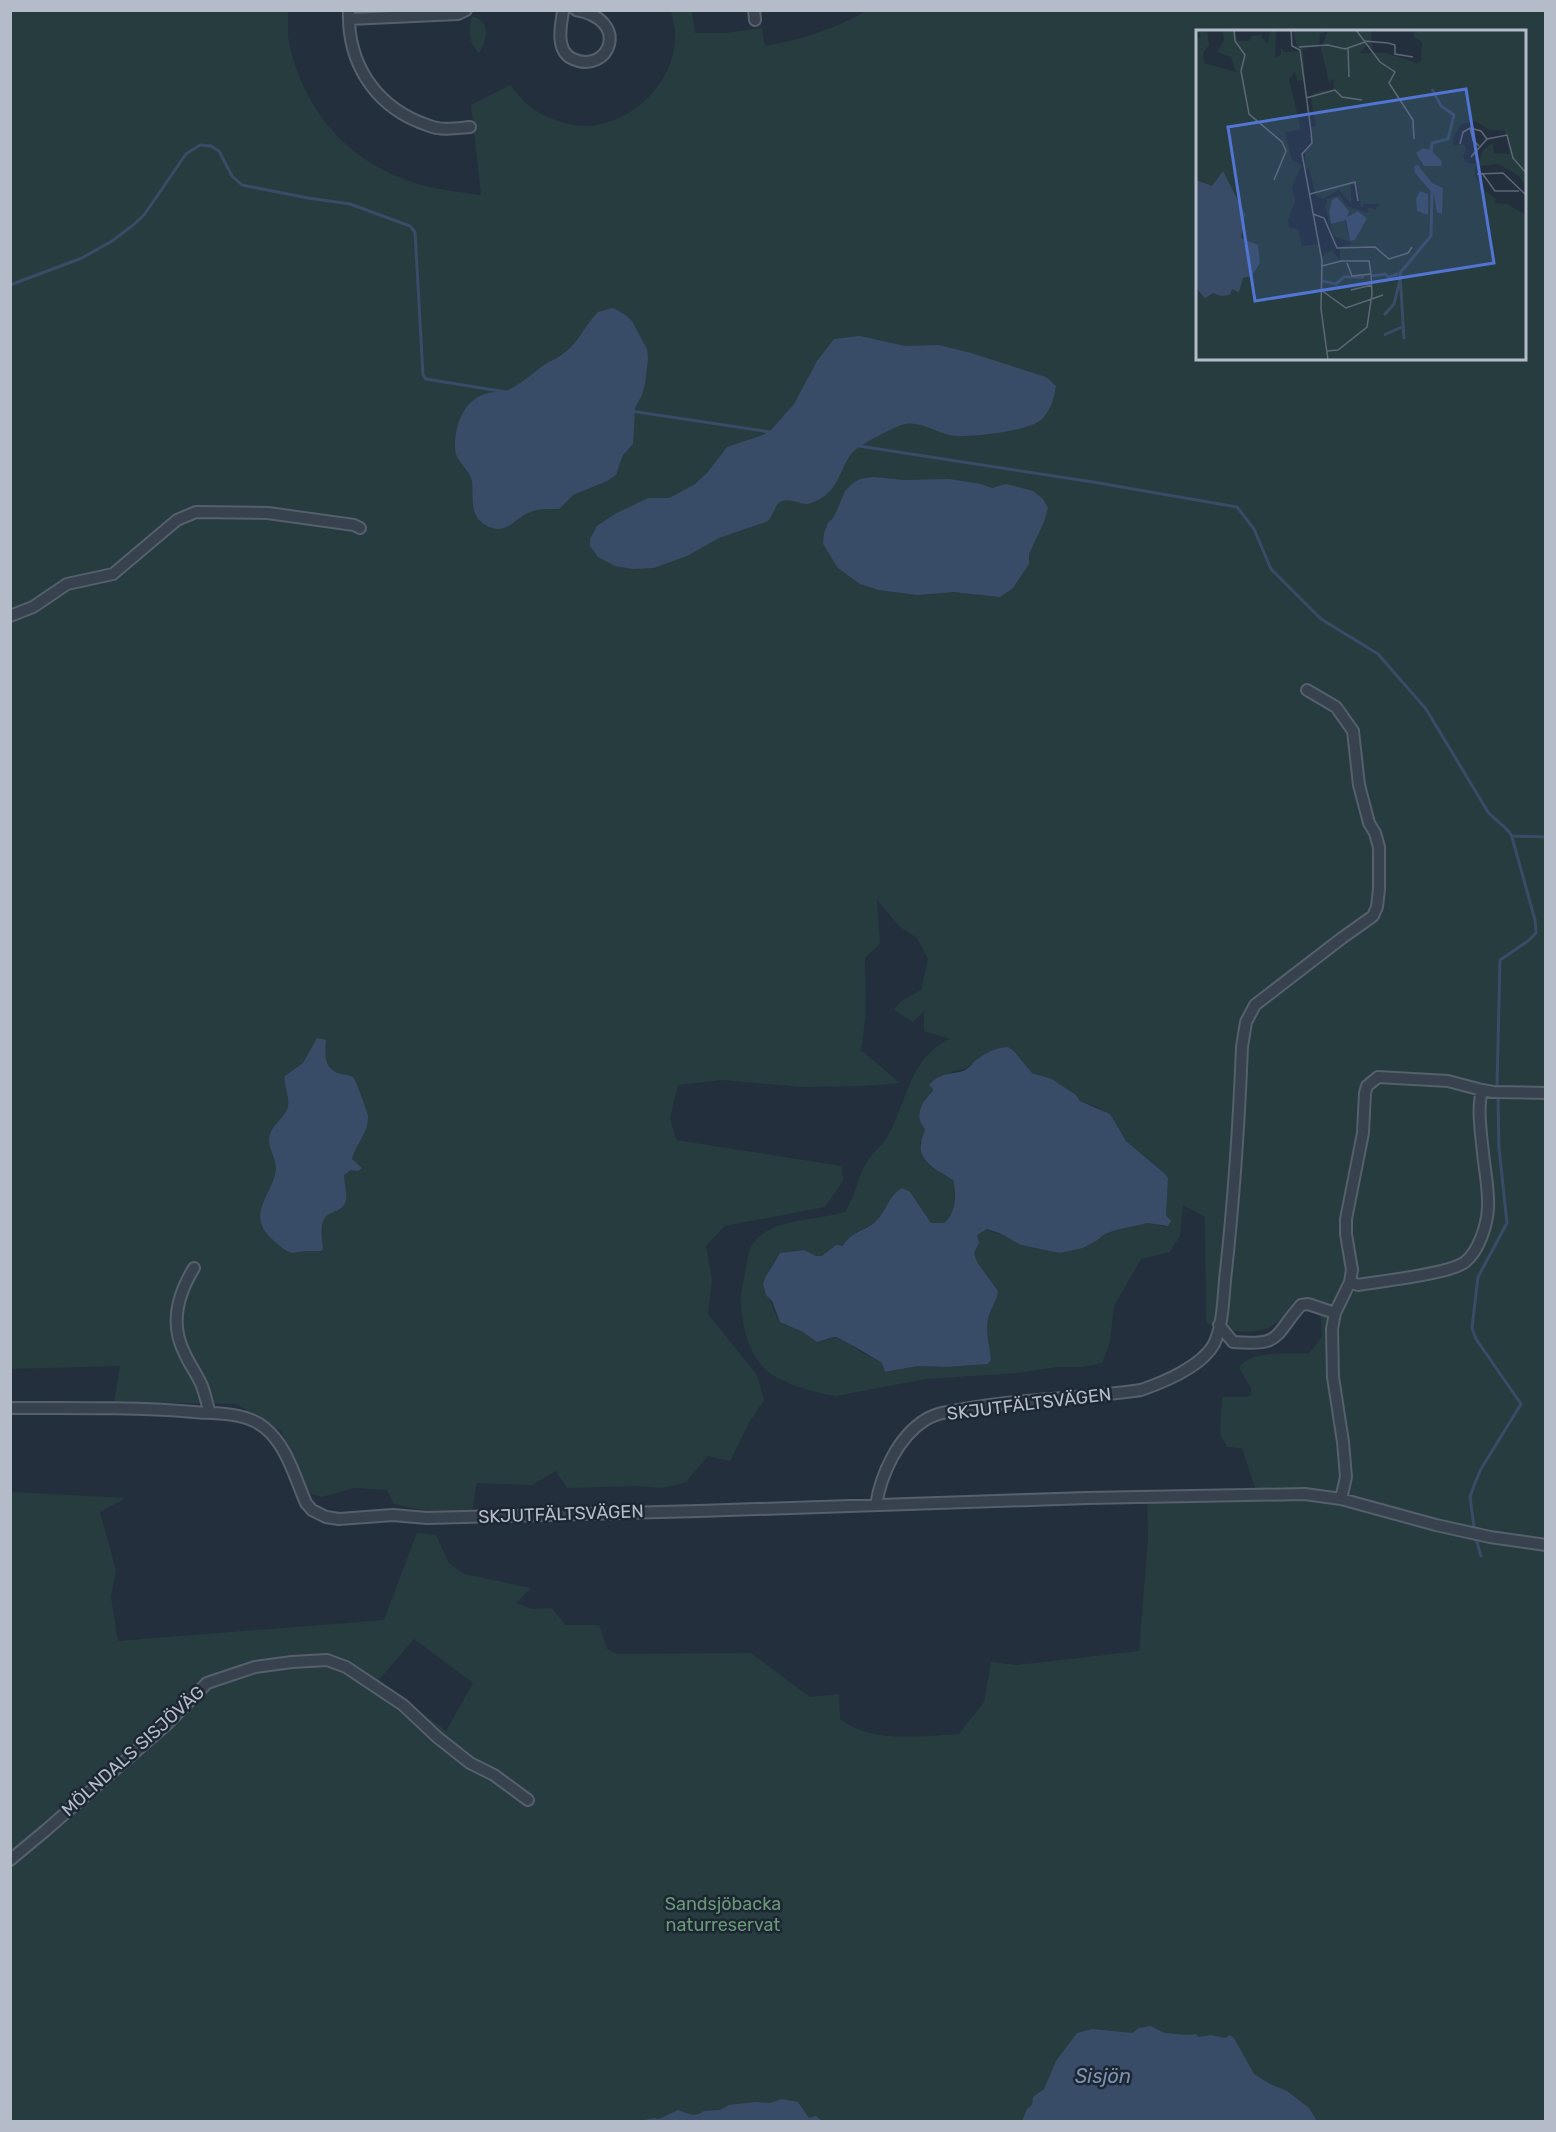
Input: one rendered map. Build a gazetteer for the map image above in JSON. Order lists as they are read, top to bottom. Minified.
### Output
{"streets":{"street":["SKJUTFÄLTSVÄGEN","MÖLNDALS SISJÖVÄG"]},"water":["Sisjön"],"parks":["Sandsjöbacka naturreservat"]}
